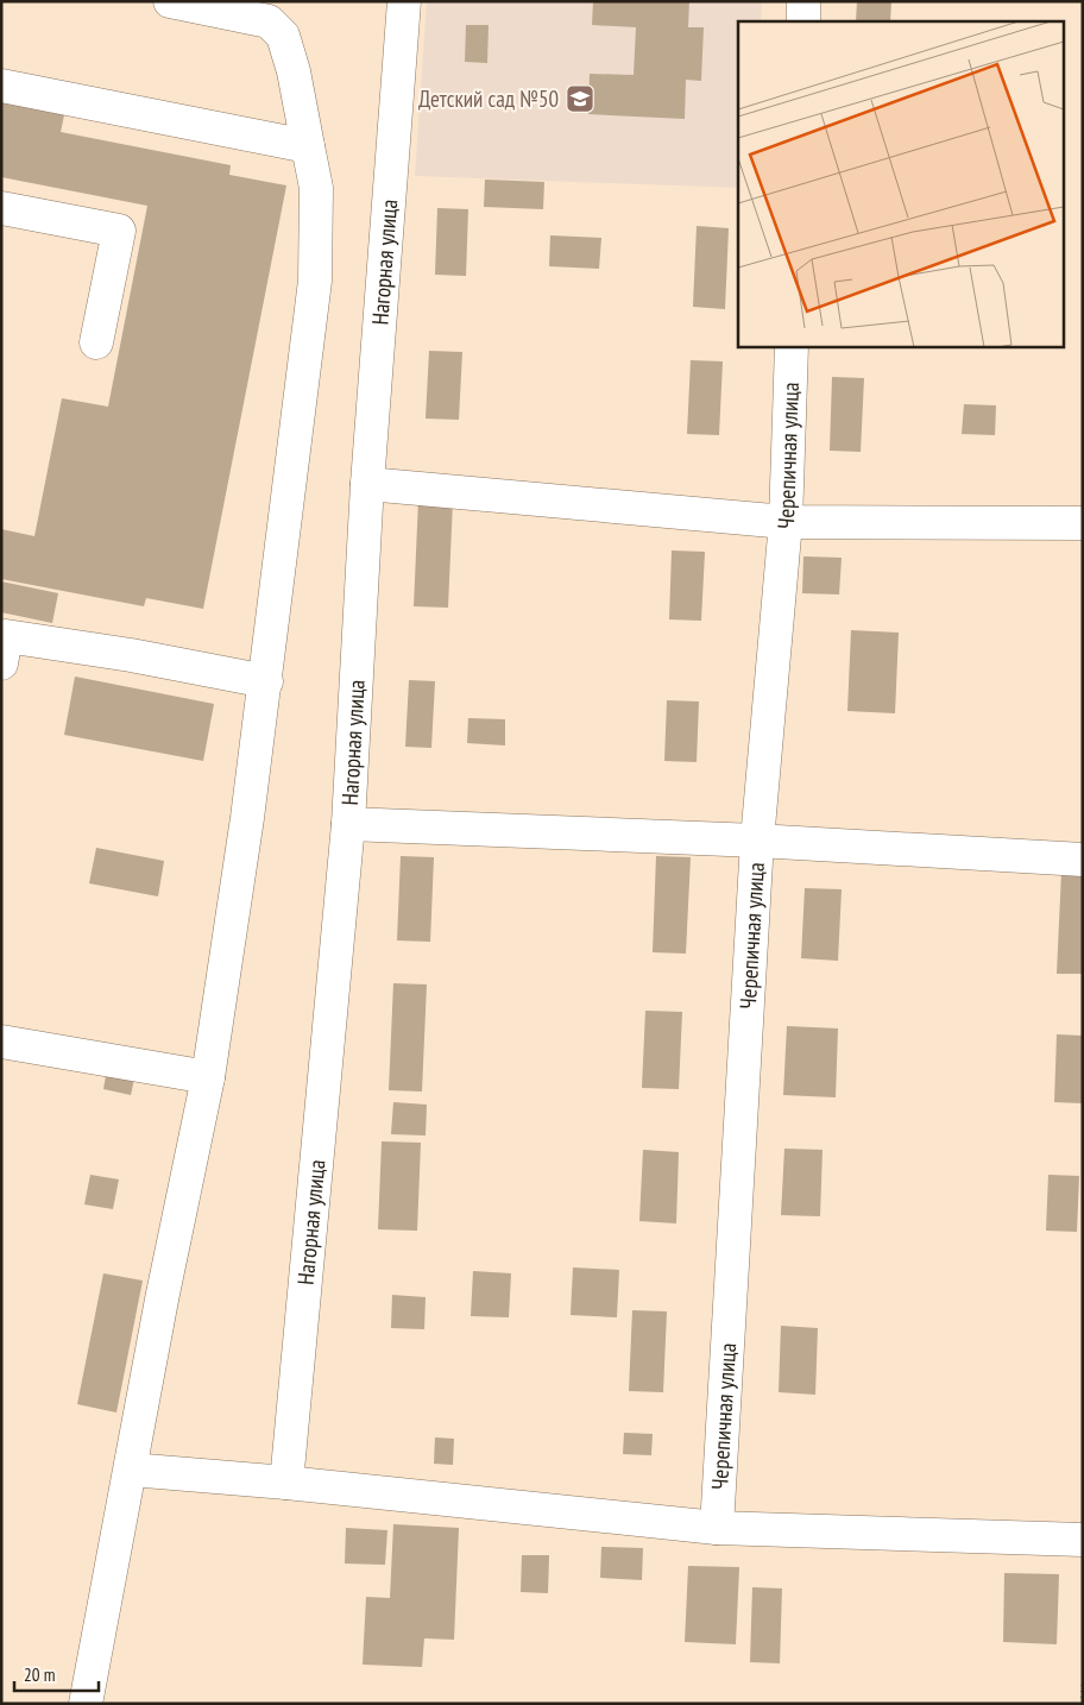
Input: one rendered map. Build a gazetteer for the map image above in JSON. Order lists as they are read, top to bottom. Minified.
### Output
{"streets":{"street":["Нагорная улица","Черепичная улица"]},"places":{"school or university":["Детский сад №50"]},"scale_bar":"20 m"}
